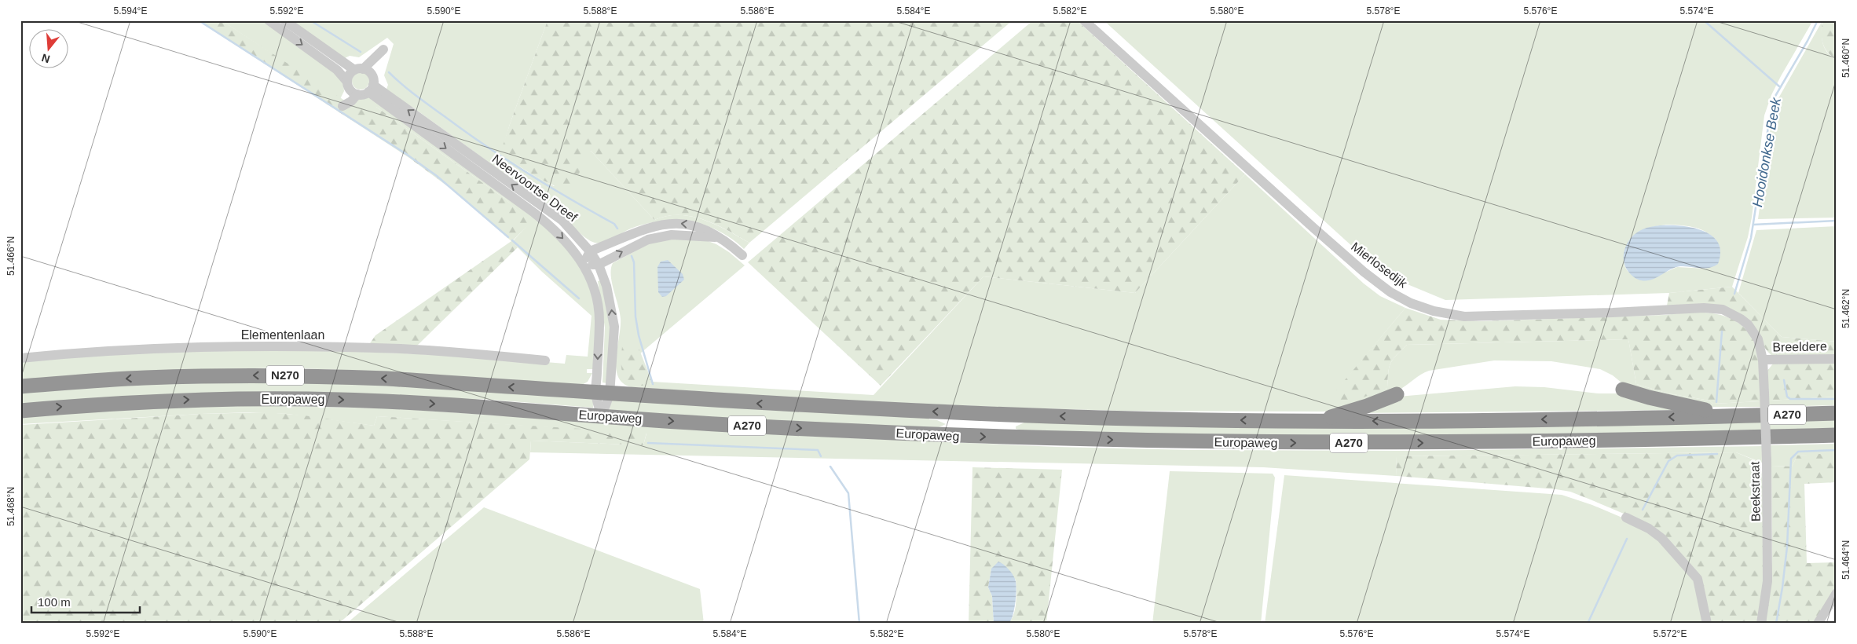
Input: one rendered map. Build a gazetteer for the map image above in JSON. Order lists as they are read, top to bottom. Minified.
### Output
{"streets":{"highway":["N270","Europaweg","A270"],"street":["Neervoortse Dreef","Mierlosedijk","Elementenlaan","Breeldere","Beekstraat"]},"crossings":[["Neervoortse Dreef","Europaweg"],["Mierlosedijk","Breeldere"],["Mierlosedijk","Beekstraat"],["Breeldere","Beekstraat"],["Europaweg","A270"]],"water":["Hooidonkse Beek"],"scale_bar":"100 m","north":"bottom","coordinates":["5.594°E","5.592°E","5.590°E","5.588°E","5.586°E","5.584°E","5.582°E","5.580°E","5.578°E","5.576°E","5.574°E","51.460°N","51.466°N","51.462°N","51.468°N","51.464°N","5.572°E"]}
